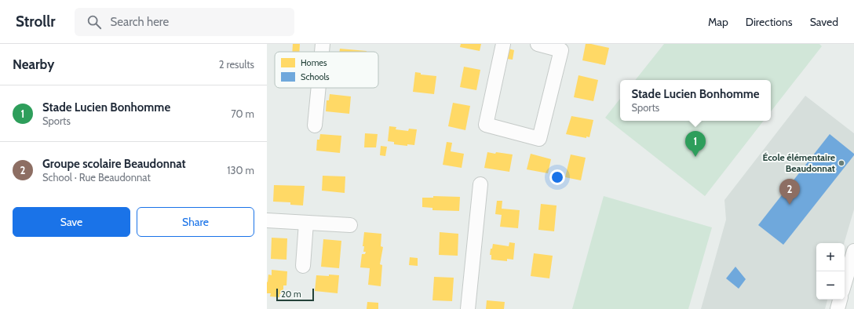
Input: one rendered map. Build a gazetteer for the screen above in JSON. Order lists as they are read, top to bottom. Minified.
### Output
{"places":["École élémentaire Beaudonnat"],"legend":["Homes","Schools"],"scale_bar":"20 m","page":{"header":"Strollr","search":"Search here","nav":["Map","Directions","Saved"],"heading":["Nearby","2 results"],"popup":["Stade Lucien Bonhomme","Sports"],"list":[{"mark":"1","name":"Stade Lucien Bonhomme","note":"Sports","value":"70 m"},{"mark":"2","name":"Groupe scolaire Beaudonnat","note":"School · Rue Beaudonnat","value":"130 m"}],"pins":["1","2"],"buttons":["Save","Share"],"map_buttons":["+","−"],"scale":"20 m"}}
